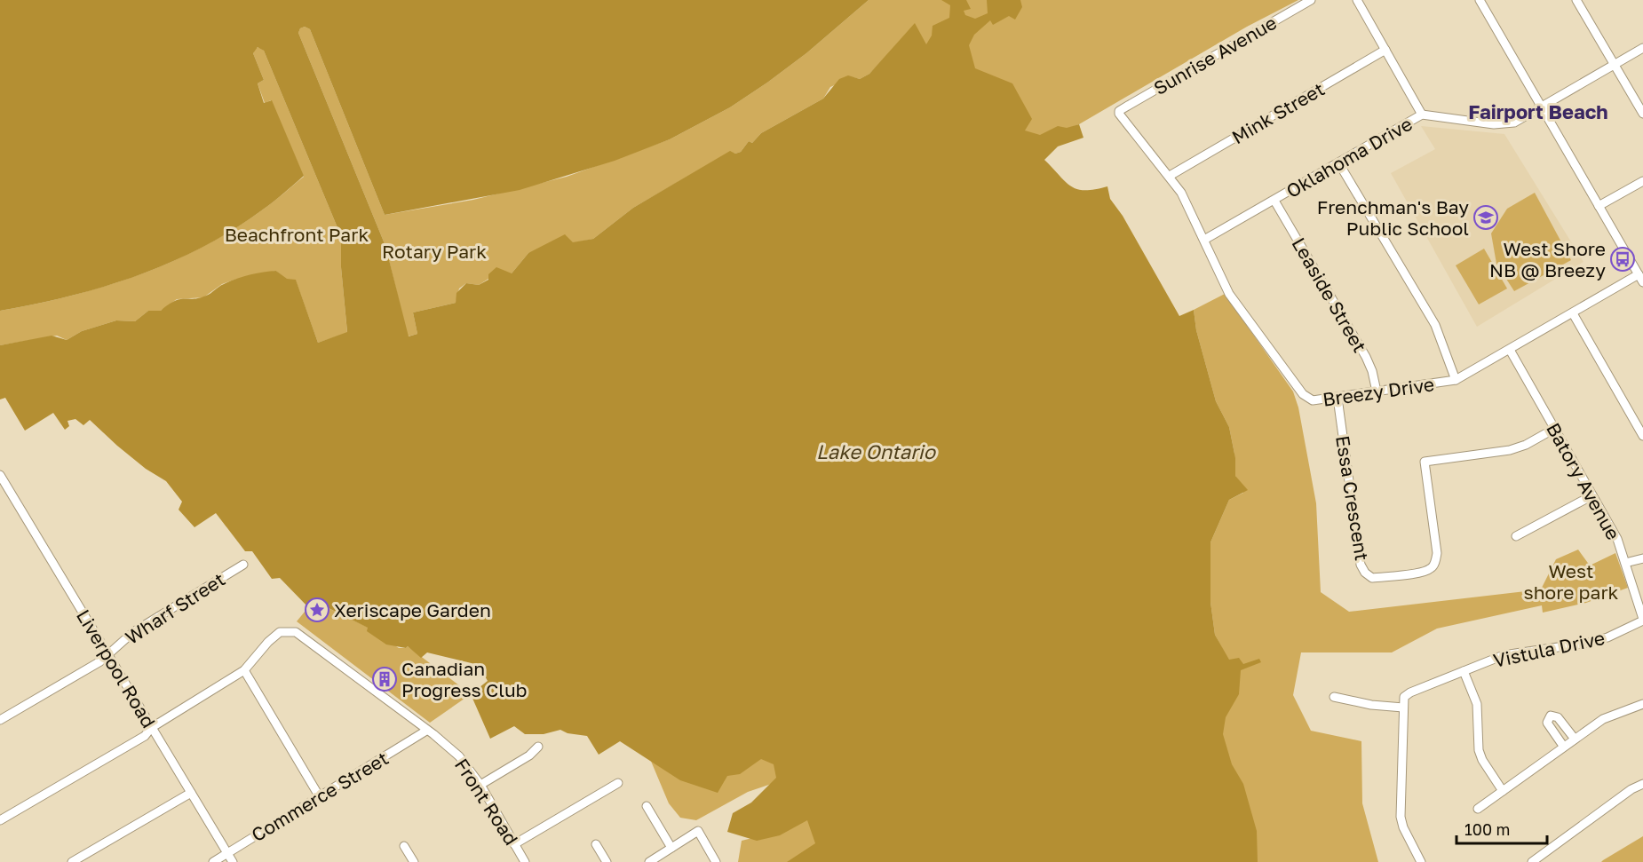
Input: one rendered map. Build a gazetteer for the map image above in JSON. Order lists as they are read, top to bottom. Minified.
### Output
{"streets":{"street":["Sunrise Avenue","Mink Street","Oklahoma Drive","Leaside Street","Breezy Drive","Batory Avenue","Essa Crescent","Wharf Street","Vistula Drive","Liverpool Road","Commerce Street","Front Road"]},"crossings":[["Sunrise Avenue","Breezy Drive"],["Mink Street","Breezy Drive"],["Oklahoma Drive","Leaside Street"],["Oklahoma Drive","Breezy Drive"],["Leaside Street","Breezy Drive"],["Breezy Drive","Batory Avenue"],["Breezy Drive","Essa Crescent"],["Batory Avenue","Essa Crescent"],["Batory Avenue","Vistula Drive"],["Wharf Street","Liverpool Road"],["Liverpool Road","Commerce Street"],["Commerce Street","Front Road"]],"districts":["Fairport Beach"],"water":["Lake Ontario"],"parks":["Beachfront Park","Rotary Park","West shore park"],"places":{"school or university":["Frenchman's Bay Public School"],"bus stop":["West Shore NB @ Breezy"],"place":["Xeriscape Garden"],"building":["Canadian Progress Club"]},"scale_bar":"100 m"}
